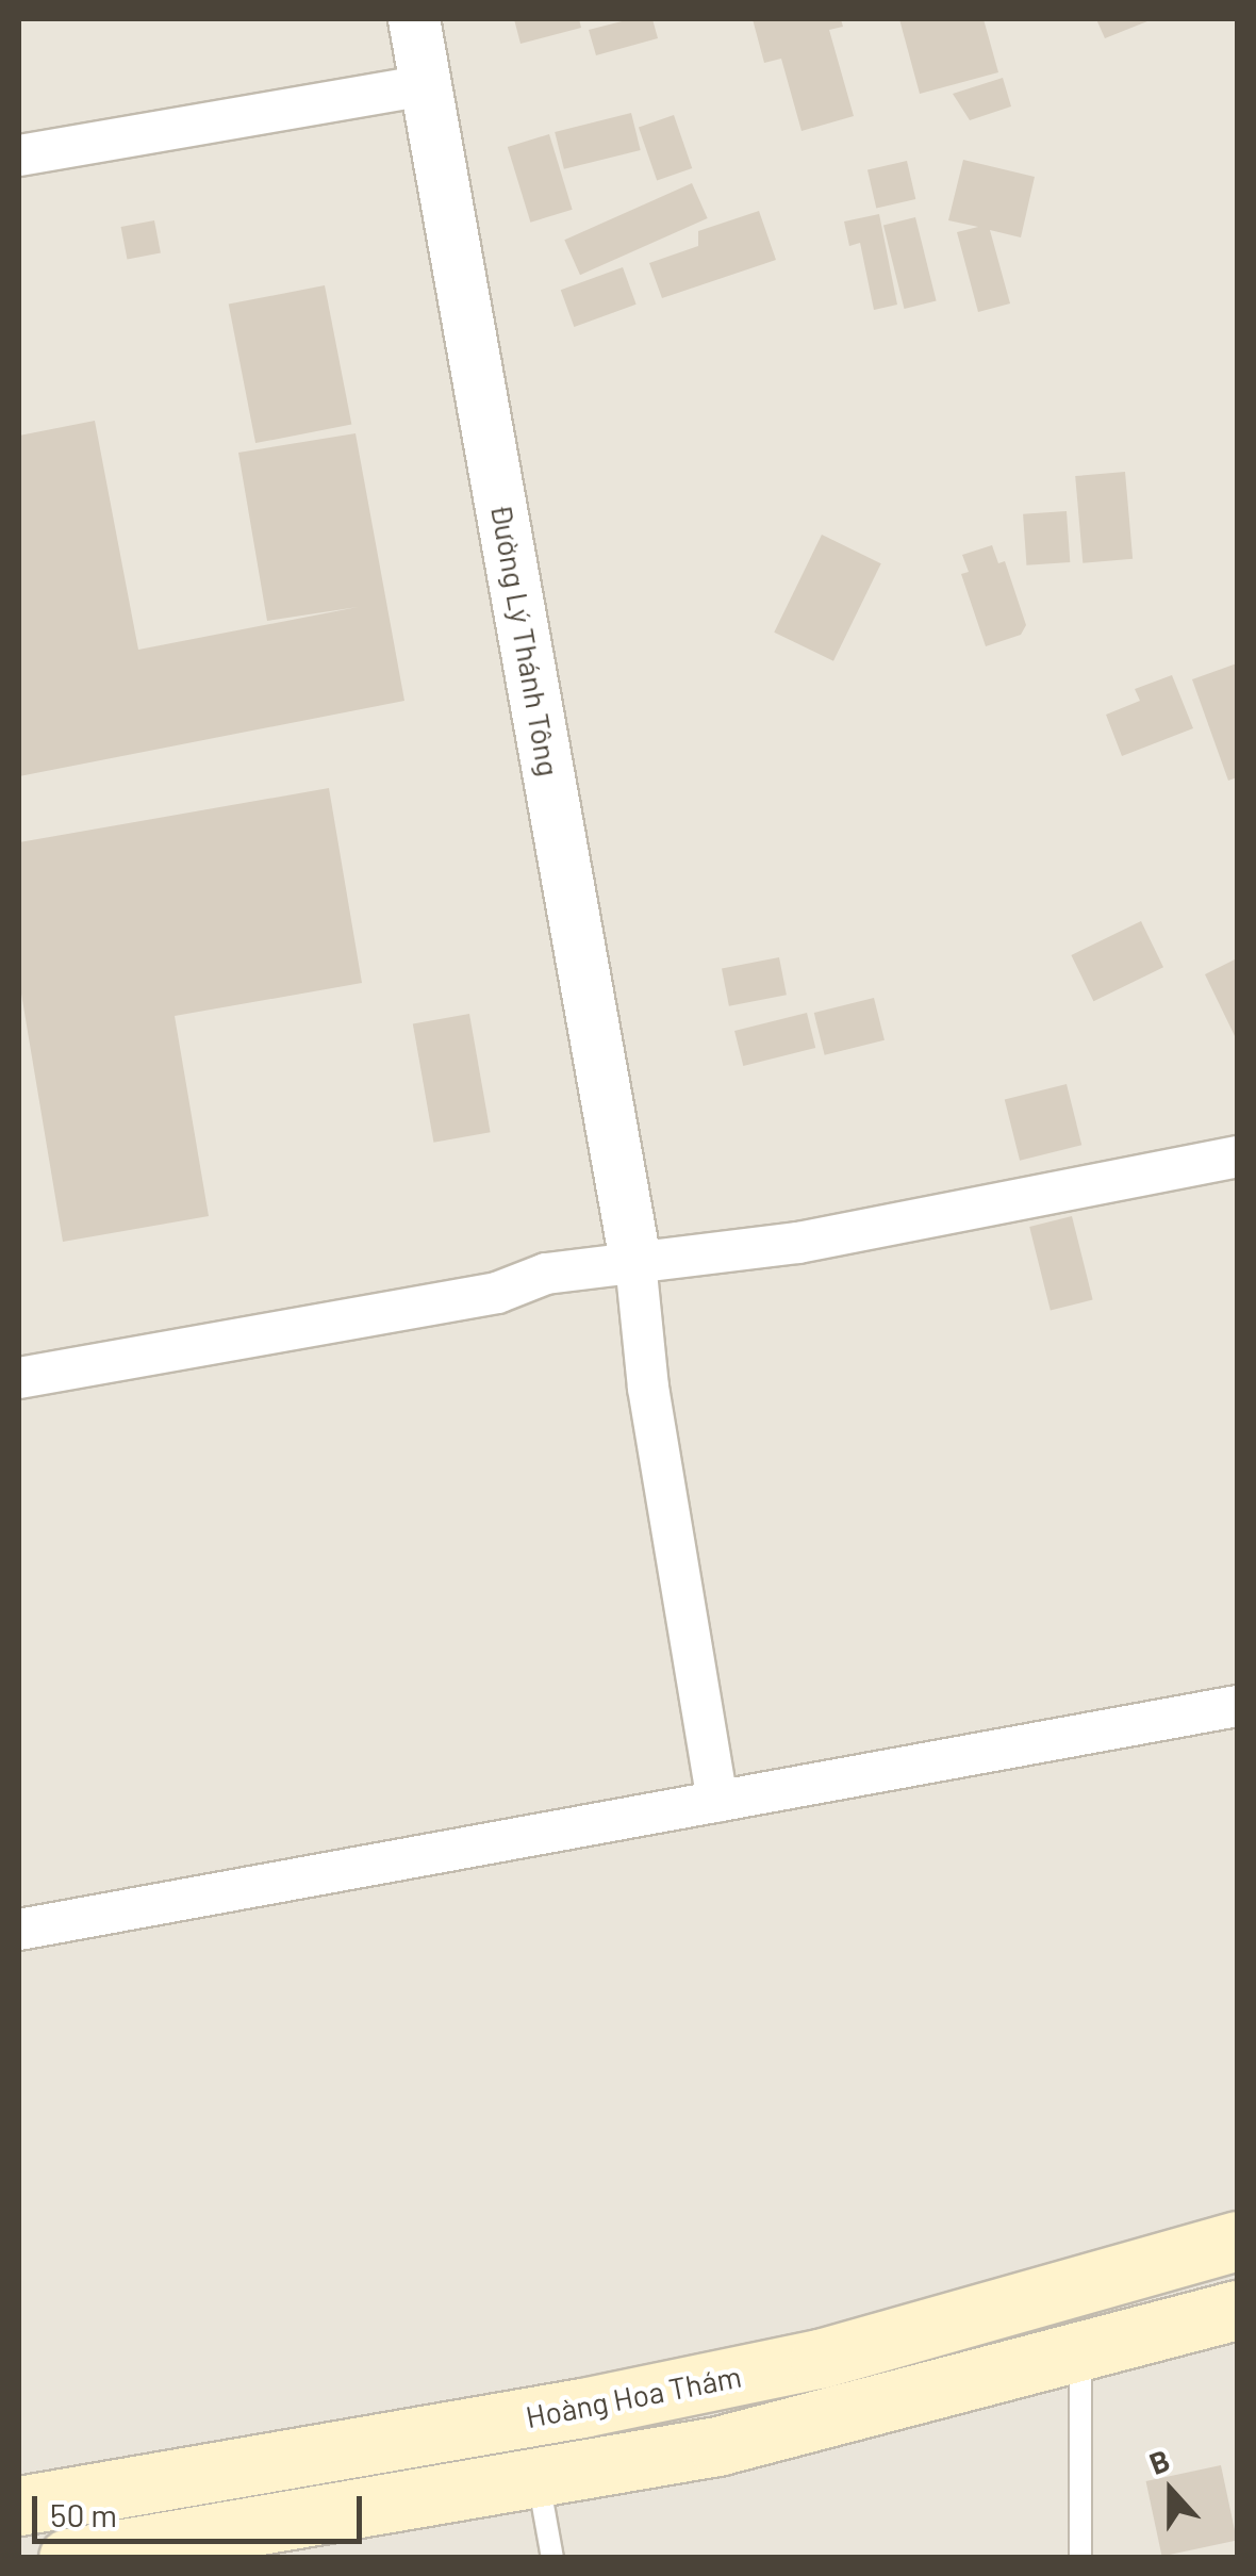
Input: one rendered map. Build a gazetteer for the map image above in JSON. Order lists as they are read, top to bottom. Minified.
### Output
{"streets":{"main road":["Hoàng Hoa Thám"],"street":["Đường Lý Thánh Tông"]},"scale_bar":"50 m","north":"top"}
